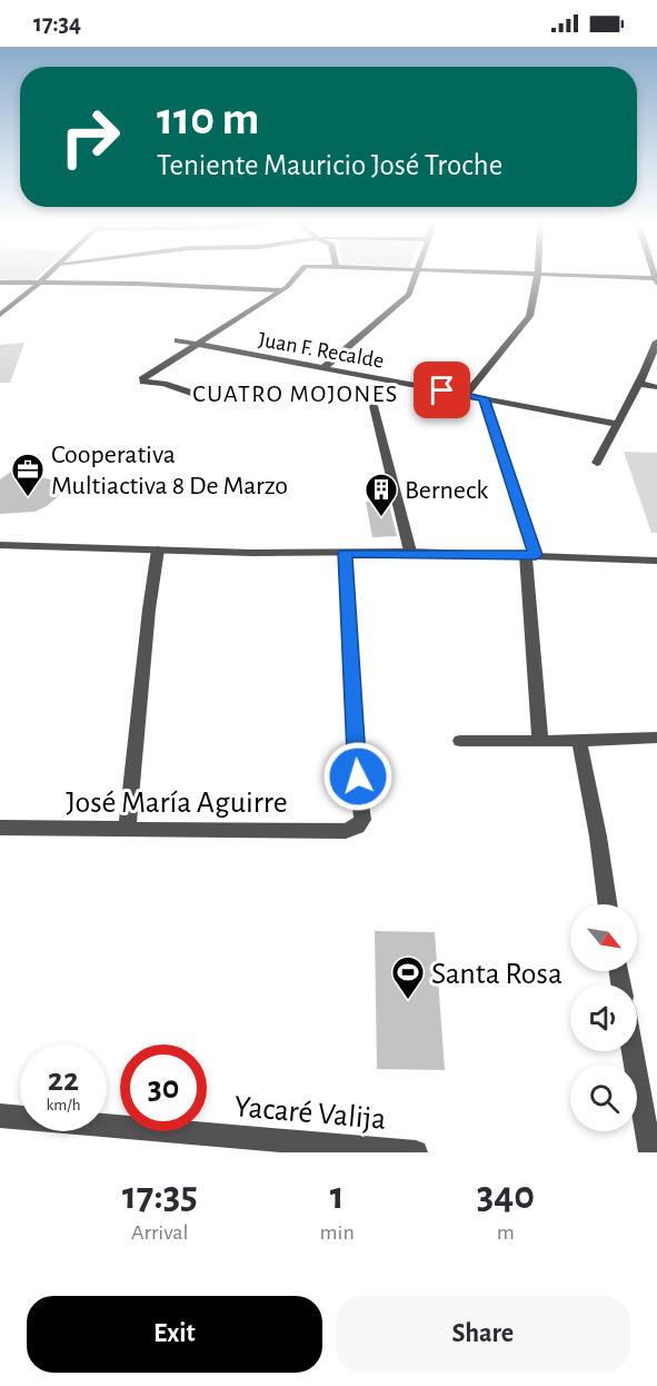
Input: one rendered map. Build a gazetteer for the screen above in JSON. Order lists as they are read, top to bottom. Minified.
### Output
{"streets":{"street":["Juan F. Recalde","José María Aguirre","Yacaré Valija"]},"districts":["CUATRO MOJONES"],"places":{"office":["Cooperativa Multiactiva 8 De Marzo"],"building":["Berneck"],"sports":["Santa Rosa"]},"north":"bottom right","page":{"status":"17:34","turn":["110 m","Teniente Mauricio José Troche"],"speed":"22 km/h","limit":"30","eta":["17:35","Arrival","1","min","340","m"],"buttons":["Exit","Share"]}}
